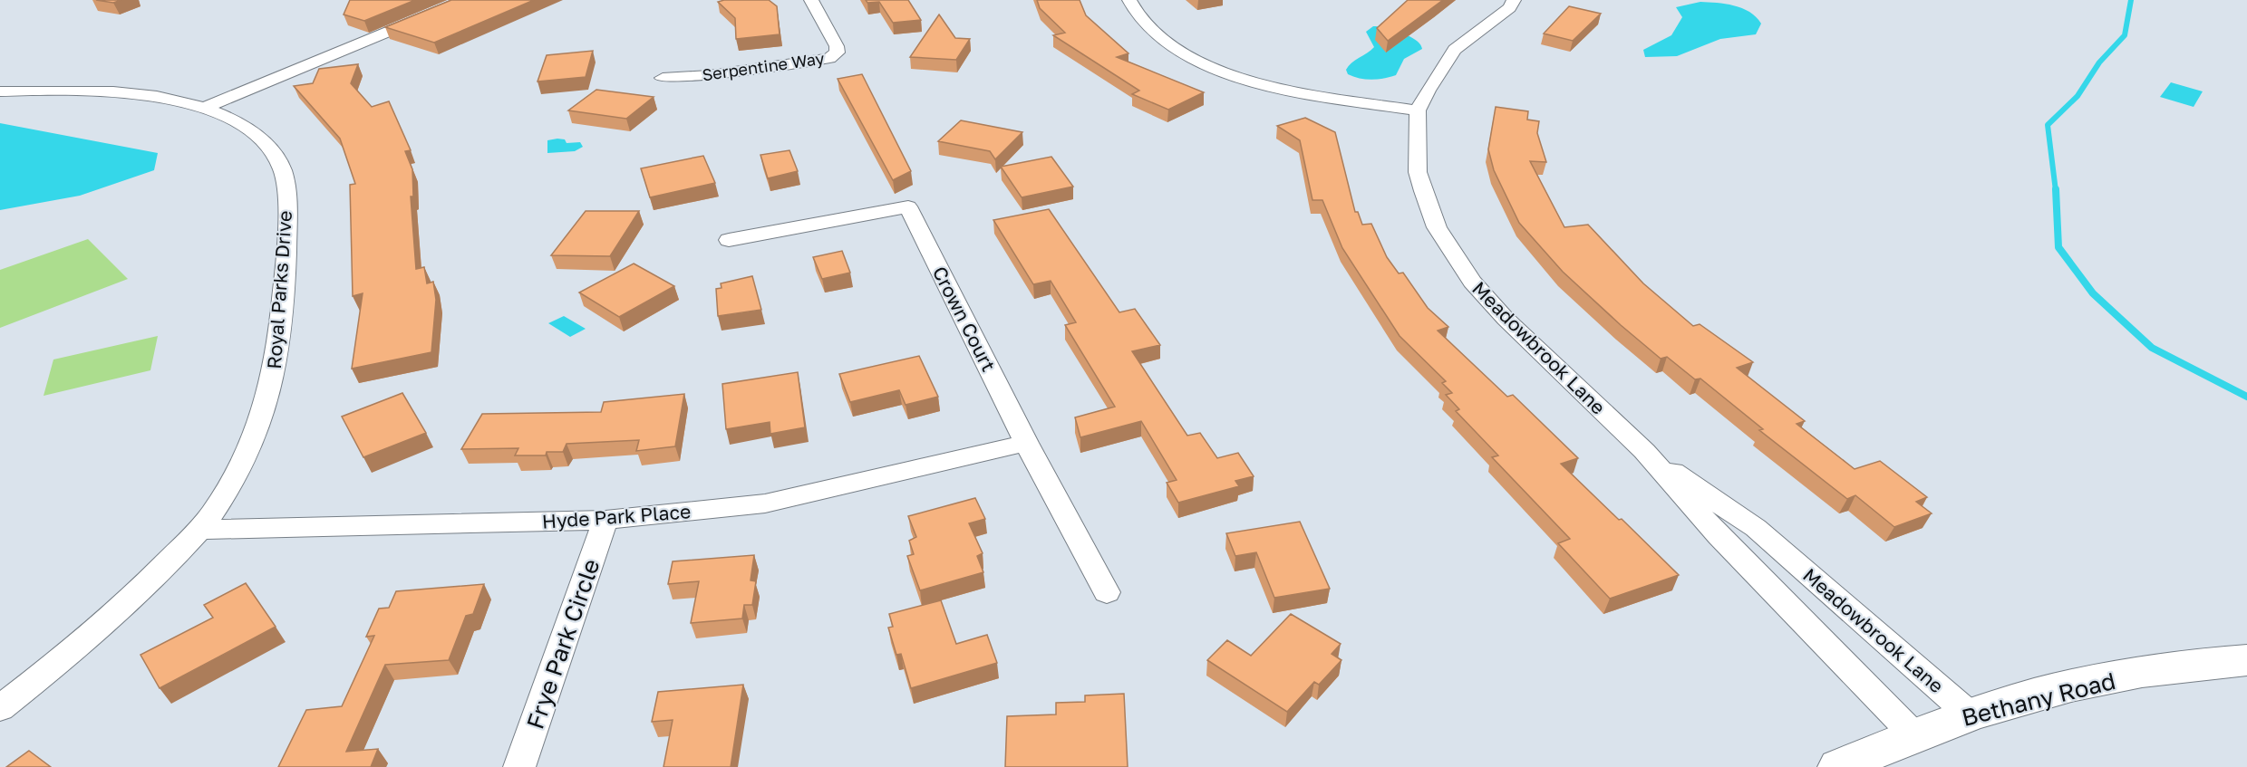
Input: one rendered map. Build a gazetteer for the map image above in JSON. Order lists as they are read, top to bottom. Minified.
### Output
{"streets":{"main road":["Bethany Road"],"street":["Serpentine Way","Royal Parks Drive","Crown Court","Meadowbrook Lane","Hyde Park Place","Frye Park Circle"]},"crossings":[["Royal Parks Drive","Hyde Park Place"],["Crown Court","Hyde Park Place"],["Meadowbrook Lane","Bethany Road"],["Hyde Park Place","Frye Park Circle"]]}
